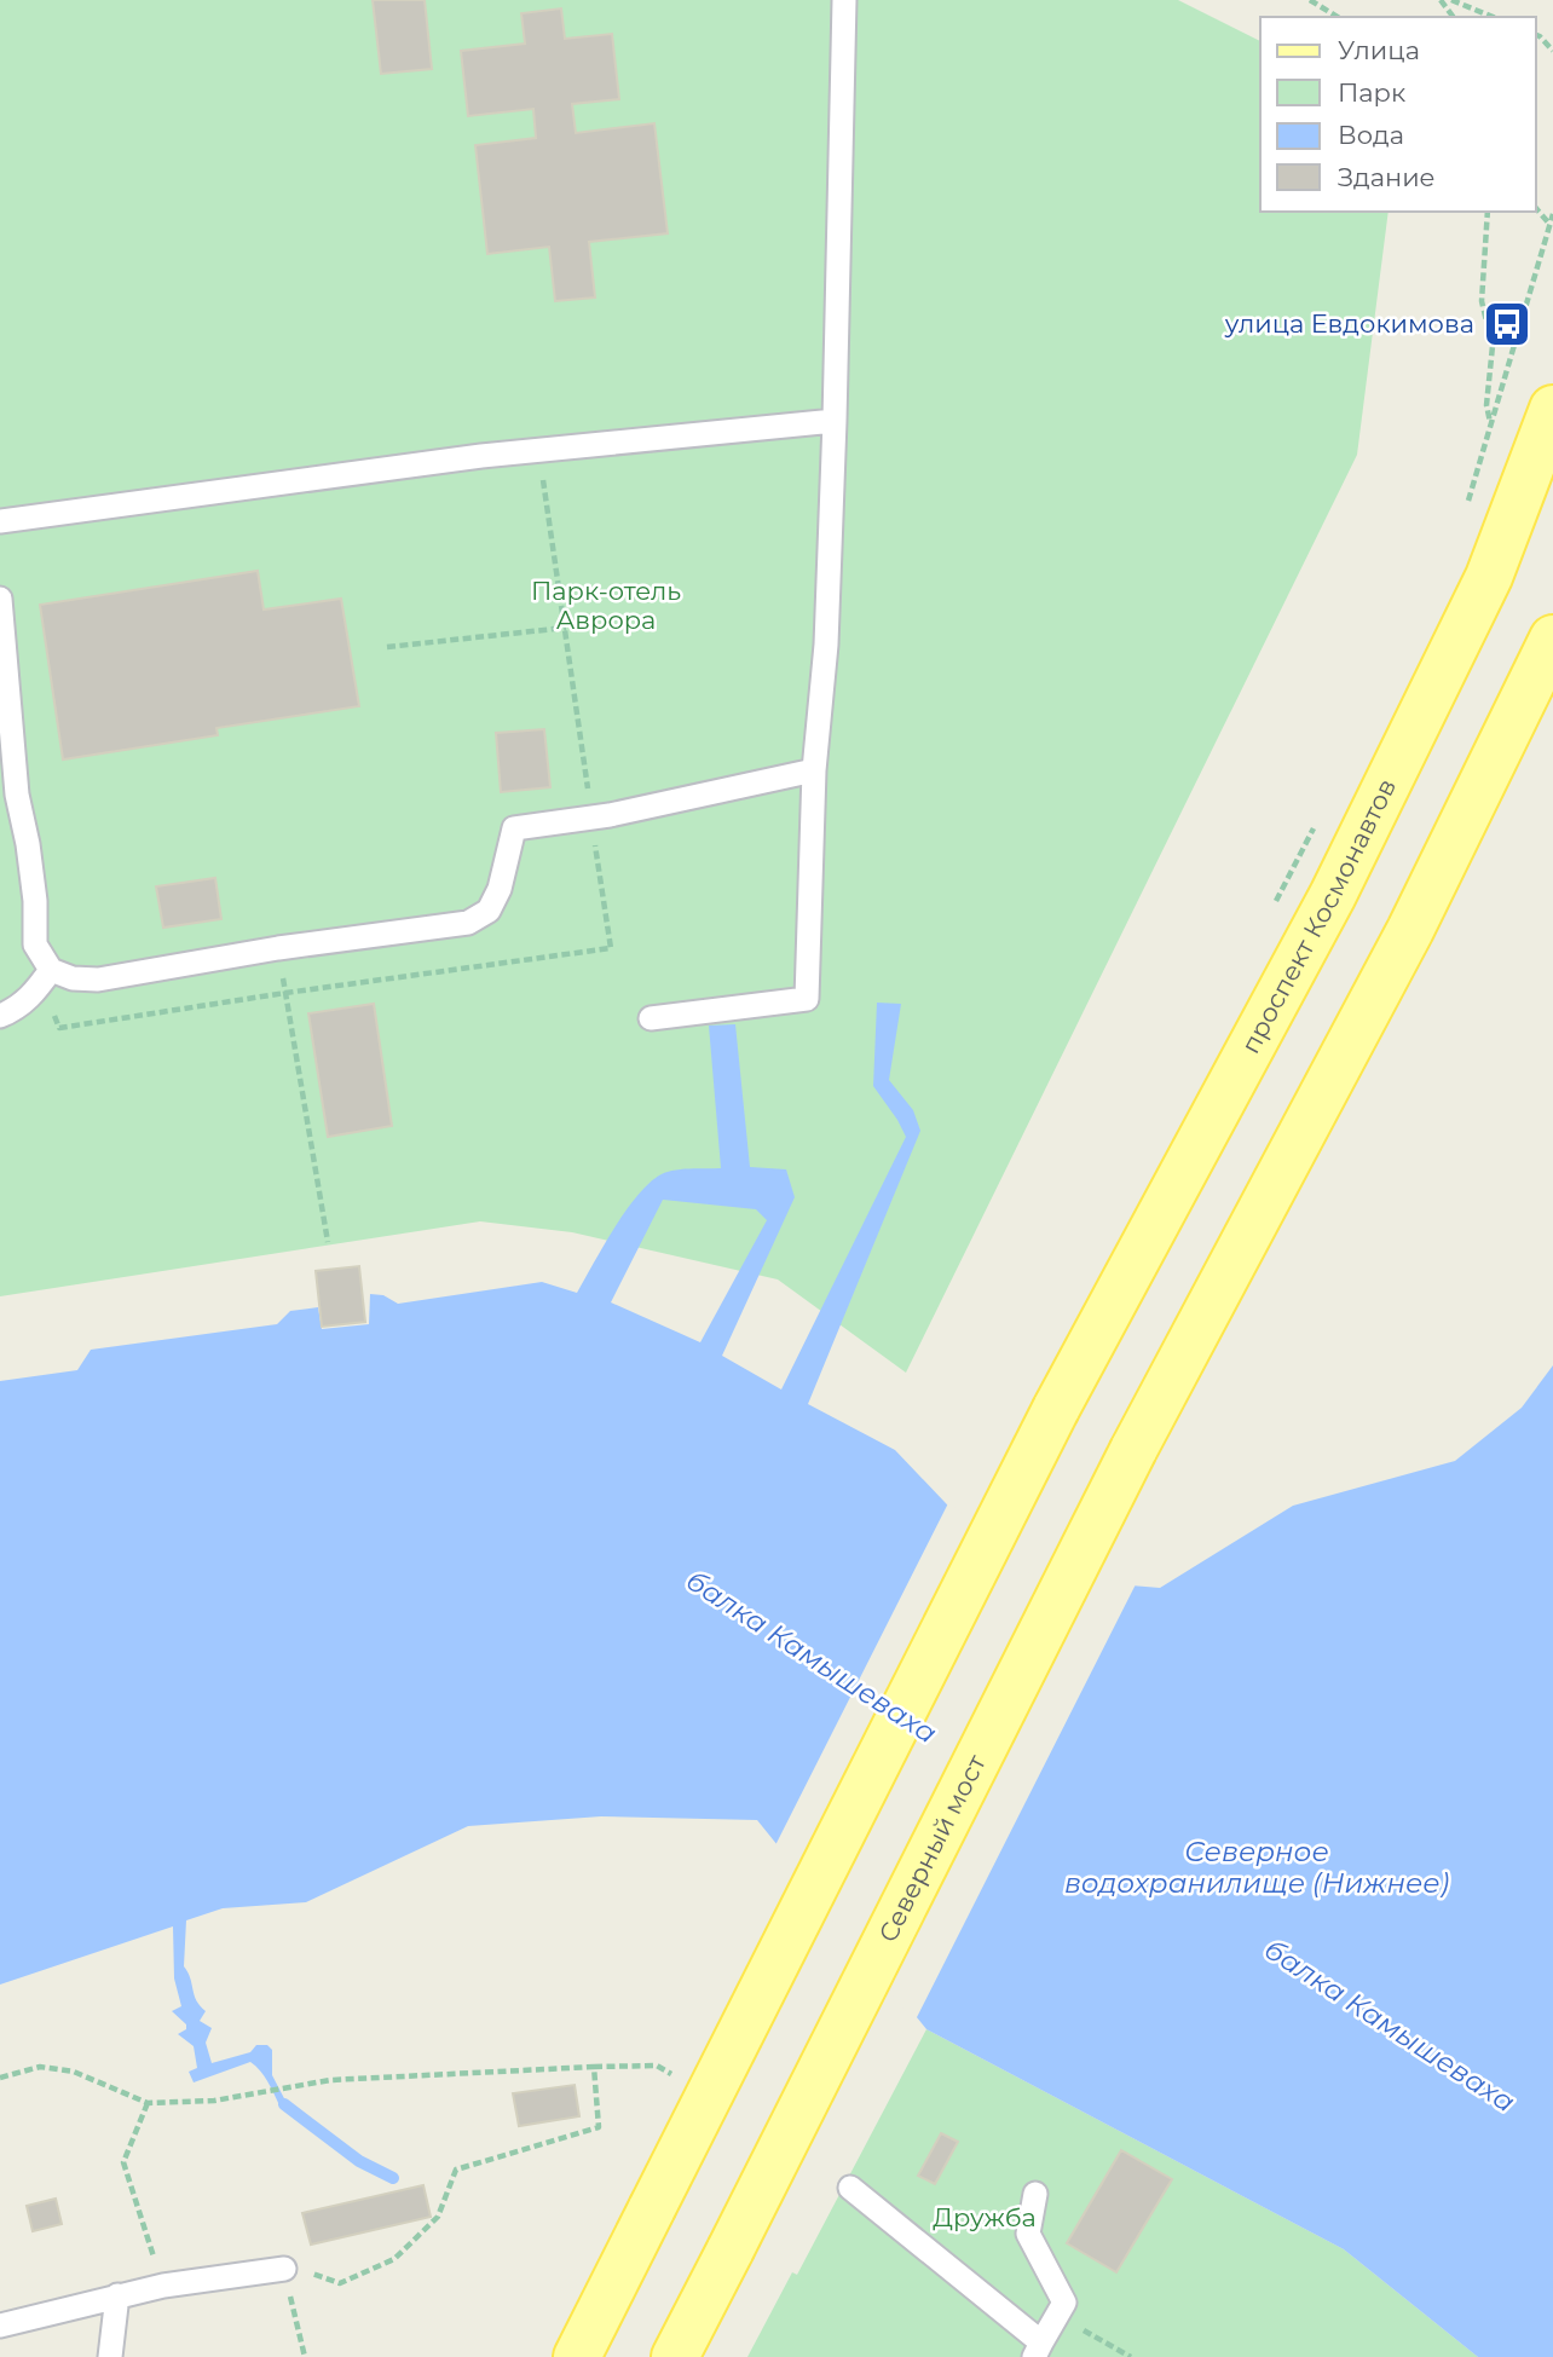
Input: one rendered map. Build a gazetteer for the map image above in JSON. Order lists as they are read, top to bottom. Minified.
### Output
{"streets":{"main road":["проспект Космонавтов","Северный мост"]},"water":["балка Камышеваха","Северное водохранилище (Нижнее)"],"parks":["Парк-отель Аврора","Дружба"],"places":{"bus stop":["улица Евдокимова"]},"legend":["Улица","Парк","Вода","Здание"]}
